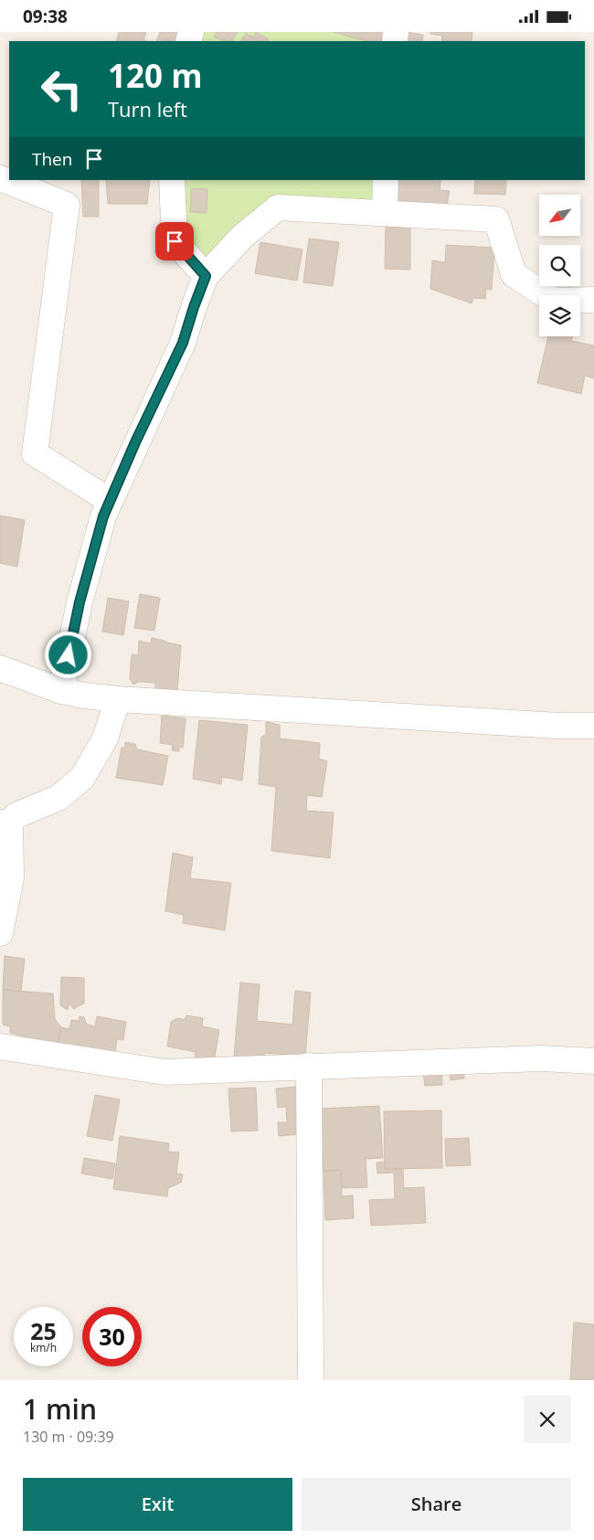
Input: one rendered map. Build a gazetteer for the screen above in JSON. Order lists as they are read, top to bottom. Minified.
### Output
{"north":"bottom left","page":{"status":"09:38","turn":["120 m","Turn left"],"then":"Then","speed":"25 km/h","limit":"30","heading":["1 min","130 m · 09:39"],"buttons":["Exit","Share"]}}
